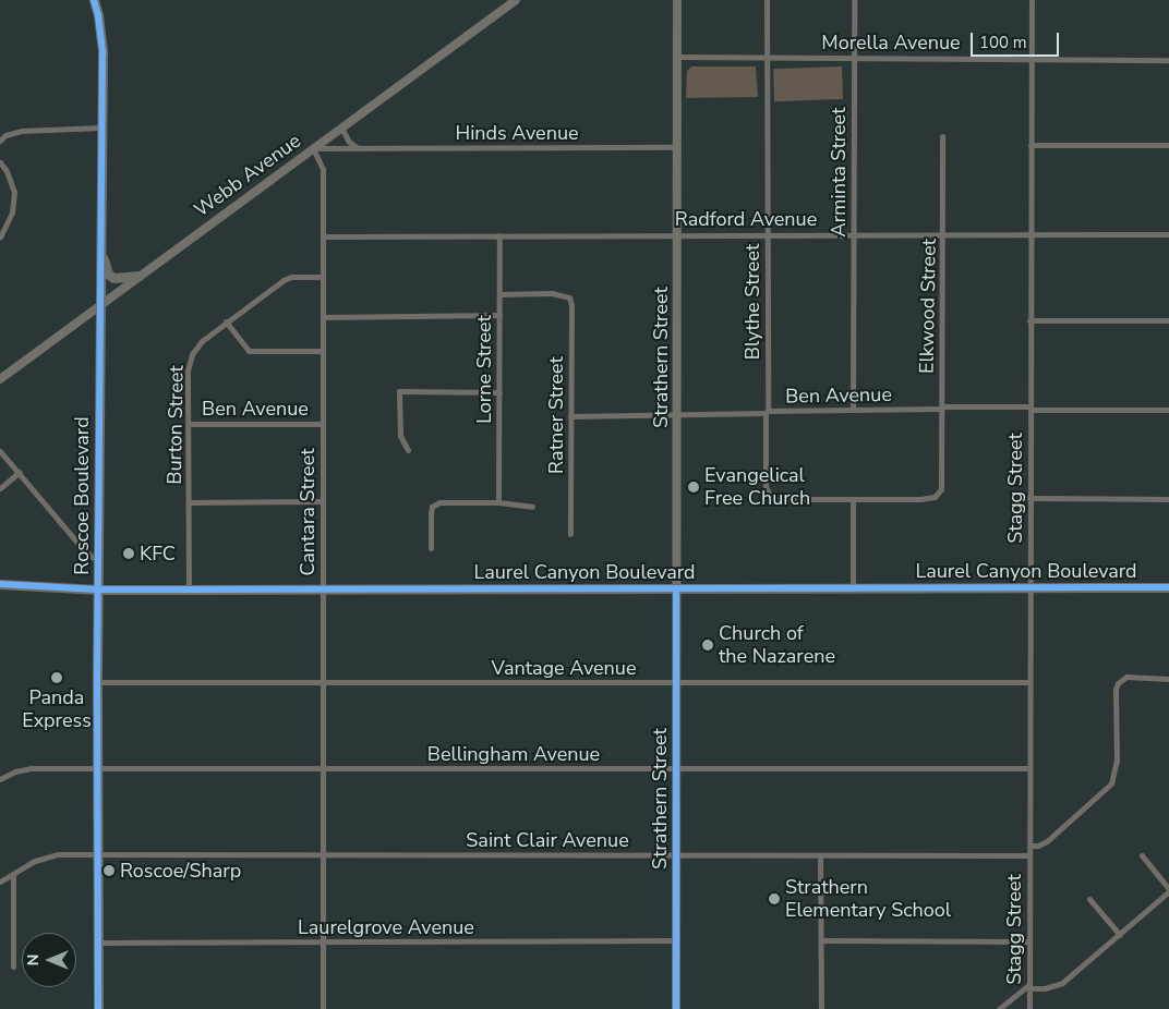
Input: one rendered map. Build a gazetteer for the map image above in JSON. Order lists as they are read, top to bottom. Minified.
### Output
{"streets":{"main road":["Roscoe Boulevard","Laurel Canyon Boulevard"],"street":["Morella Avenue","Hinds Avenue","Arminta Street","Webb Avenue","Radford Avenue","Blythe Street","Elkwood Street","Strathern Street","Lorne Street","Ben Avenue","Ratner Street","Burton Street","Stagg Street","Cantara Street","Vantage Avenue","Bellingham Avenue","Saint Clair Avenue","Laurelgrove Avenue"]},"crossings":[["Morella Avenue","Arminta Street"],["Morella Avenue","Blythe Street"],["Morella Avenue","Strathern Street"],["Morella Avenue","Stagg Street"],["Hinds Avenue","Webb Avenue"],["Hinds Avenue","Strathern Street"],["Hinds Avenue","Cantara Street"],["Arminta Street","Radford Avenue"],["Arminta Street","Ben Avenue"],["Webb Avenue","Roscoe Boulevard"],["Webb Avenue","Cantara Street"],["Radford Avenue","Blythe Street"],["Radford Avenue","Elkwood Street"],["Radford Avenue","Strathern Street"],["Radford Avenue","Lorne Street"],["Radford Avenue","Stagg Street"],["Radford Avenue","Cantara Street"],["Blythe Street","Elkwood Street"],["Blythe Street","Ben Avenue"],["Elkwood Street","Ben Avenue"],["Strathern Street","Ben Avenue"],["Strathern Street","Laurel Canyon Boulevard"],["Strathern Street","Vantage Avenue"],["Strathern Street","Bellingham Avenue"],["Strathern Street","Saint Clair Avenue"],["Strathern Street","Laurelgrove Avenue"],["Lorne Street","Ratner Street"],["Ben Avenue","Ratner Street"],["Ben Avenue","Burton Street"],["Ben Avenue","Stagg Street"],["Ben Avenue","Cantara Street"],["Burton Street","Cantara Street"],["Burton Street","Laurel Canyon Boulevard"],["Stagg Street","Laurel Canyon Boulevard"],["Stagg Street","Vantage Avenue"],["Stagg Street","Bellingham Avenue"],["Stagg Street","Saint Clair Avenue"],["Roscoe Boulevard","Laurel Canyon Boulevard"],["Roscoe Boulevard","Vantage Avenue"],["Roscoe Boulevard","Bellingham Avenue"],["Roscoe Boulevard","Saint Clair Avenue"],["Roscoe Boulevard","Laurelgrove Avenue"],["Cantara Street","Laurel Canyon Boulevard"],["Cantara Street","Vantage Avenue"],["Cantara Street","Bellingham Avenue"],["Cantara Street","Saint Clair Avenue"],["Cantara Street","Laurelgrove Avenue"]],"places":["Evangelical Free Church","KFC","Church of the Nazarene","Panda Express","Roscoe/Sharp","Strathern Elementary School"],"scale_bar":"100 m","north":"left"}
